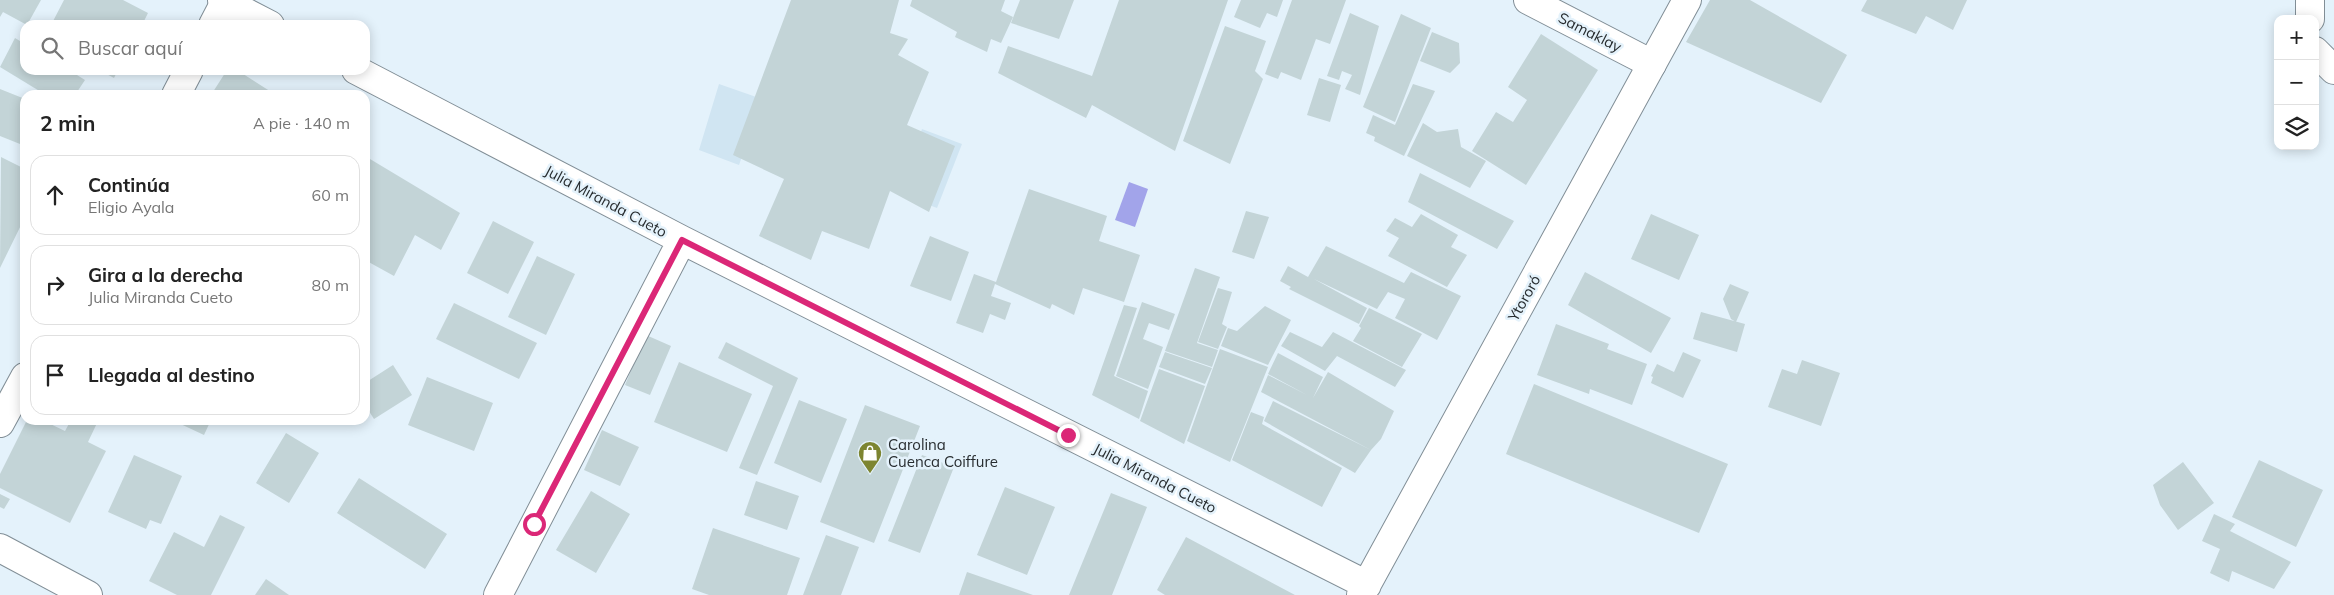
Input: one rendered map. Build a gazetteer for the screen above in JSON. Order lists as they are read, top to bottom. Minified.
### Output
{"streets":{"street":["Samaklay","Julia Miranda Cueto","Ytororó"]},"crossings":[["Samaklay","Ytororó"],["Julia Miranda Cueto","Ytororó"]],"places":{"shop":["Carolina Cuenca Coiffure"]},"page":{"map_buttons":["+","−"],"search":"Buscar aquí","heading":["2 min","A pie · 140 m"],"list":[["Continúa","Eligio Ayala","60 m"],["Gira a la derecha","Julia Miranda Cueto","80 m"],"Llegada al destino"]}}
